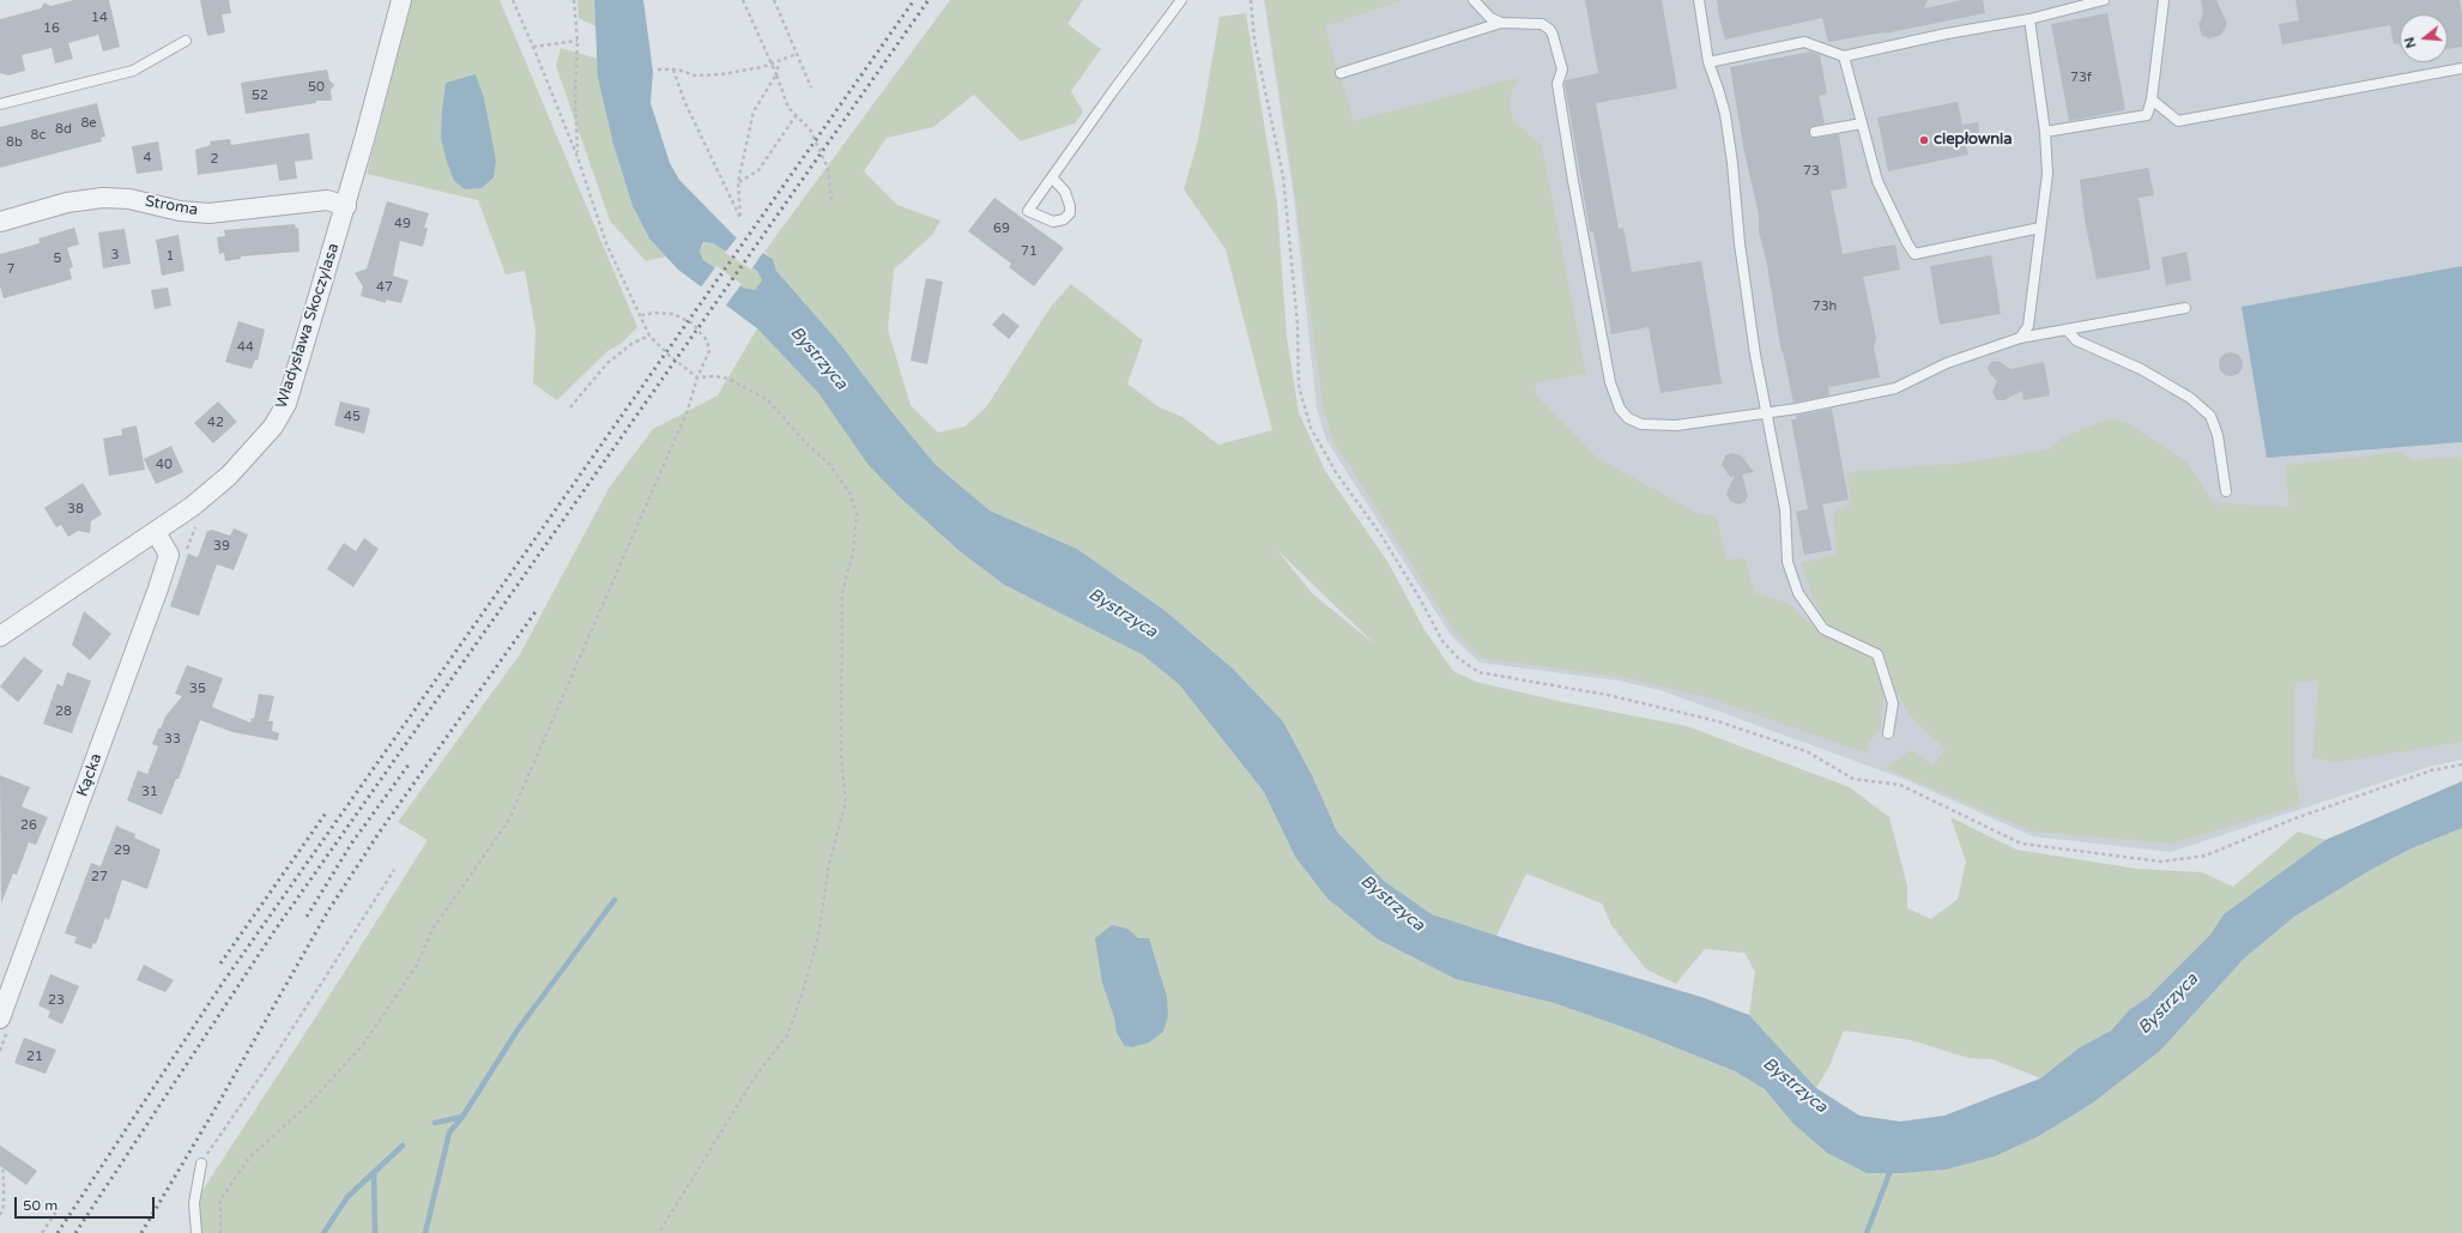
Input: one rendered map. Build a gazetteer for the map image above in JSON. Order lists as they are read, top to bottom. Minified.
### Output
{"streets":{"street":["Stroma","Władysława Skoczylasa","Kącka"]},"crossings":[["Stroma","Władysława Skoczylasa"],["Władysława Skoczylasa","Kącka"]],"water":["Bystrzyca"],"places":["ciepłownia"],"house_numbers":["14","16","73f","50","52","8e","8d","8c","8b","4","2","73","49","69","71","3","1","5","7","47","73h","44","45","42","40","38","39","35","28","33","31","26","29","27","23","21"],"scale_bar":"50 m","north":"left"}
